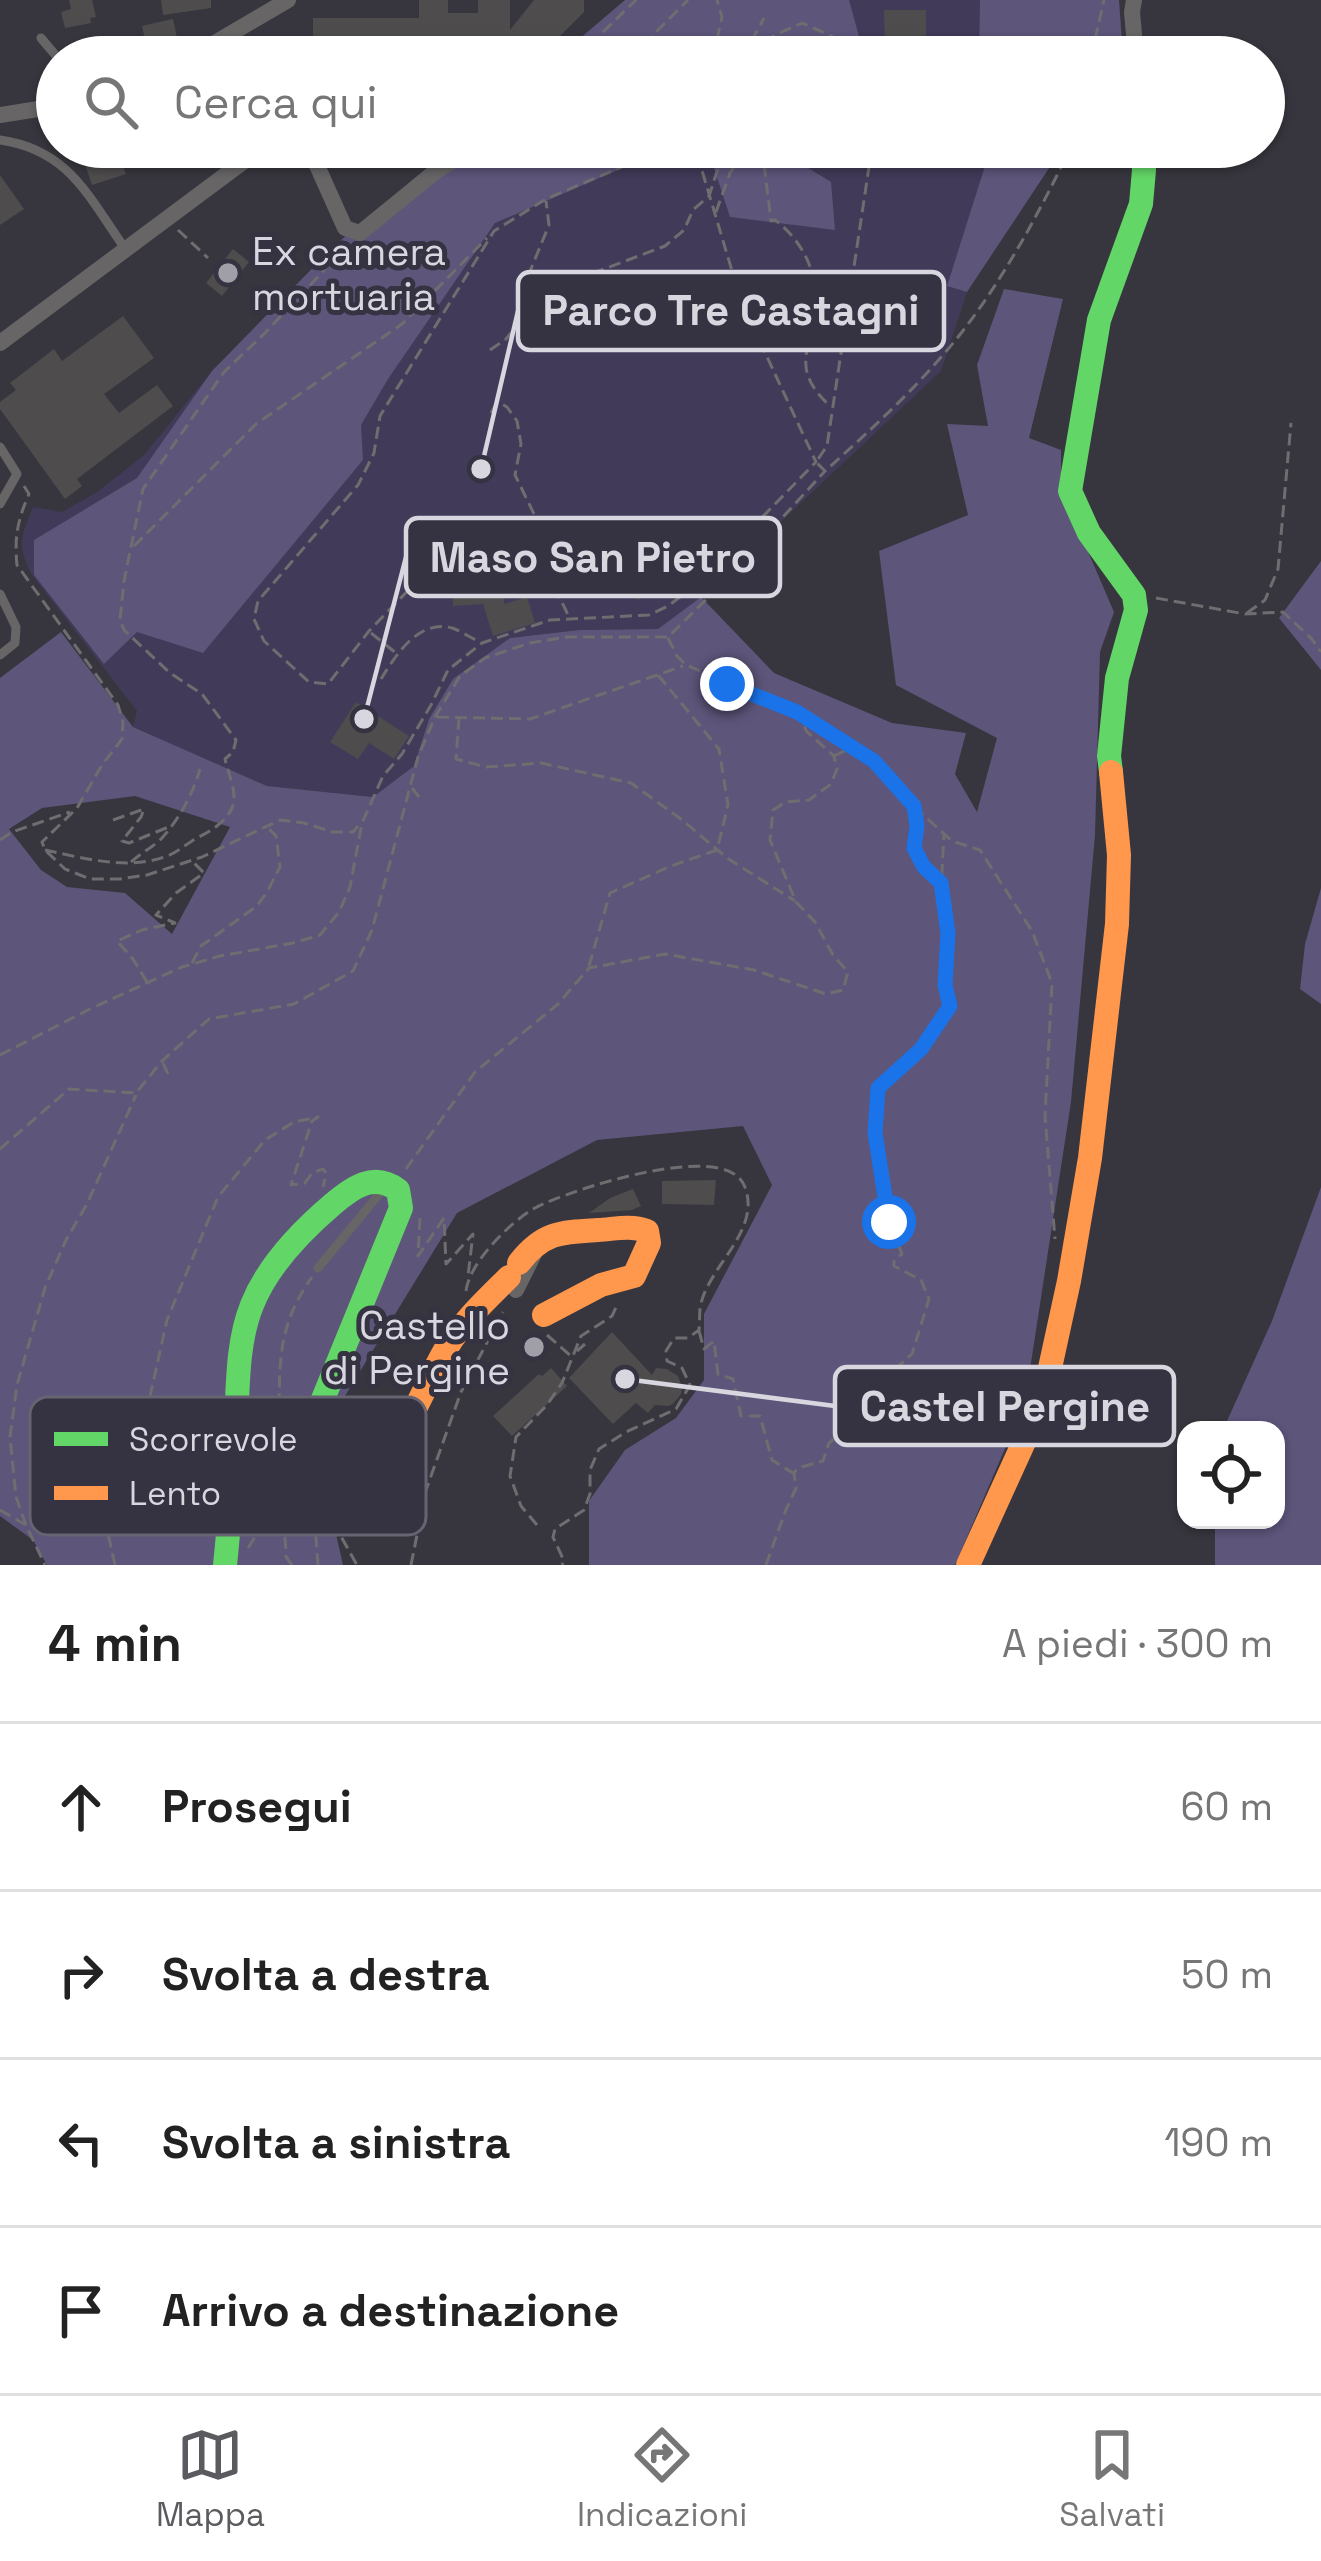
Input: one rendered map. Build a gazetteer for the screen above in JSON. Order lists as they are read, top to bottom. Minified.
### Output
{"places":["Ex camera mortuaria","Parco Tre Castagni","Maso San Pietro","Castello di Pergine","Castel Pergine"],"legend":["Scorrevole","Lento"],"page":{"search":"Cerca qui","heading":["4 min","A piedi · 300 m"],"list":[["Prosegui","60 m"],["Svolta a destra","50 m"],["Svolta a sinistra","190 m"],"Arrivo a destinazione"],"nav":["Mappa","Indicazioni","Salvati"]}}
